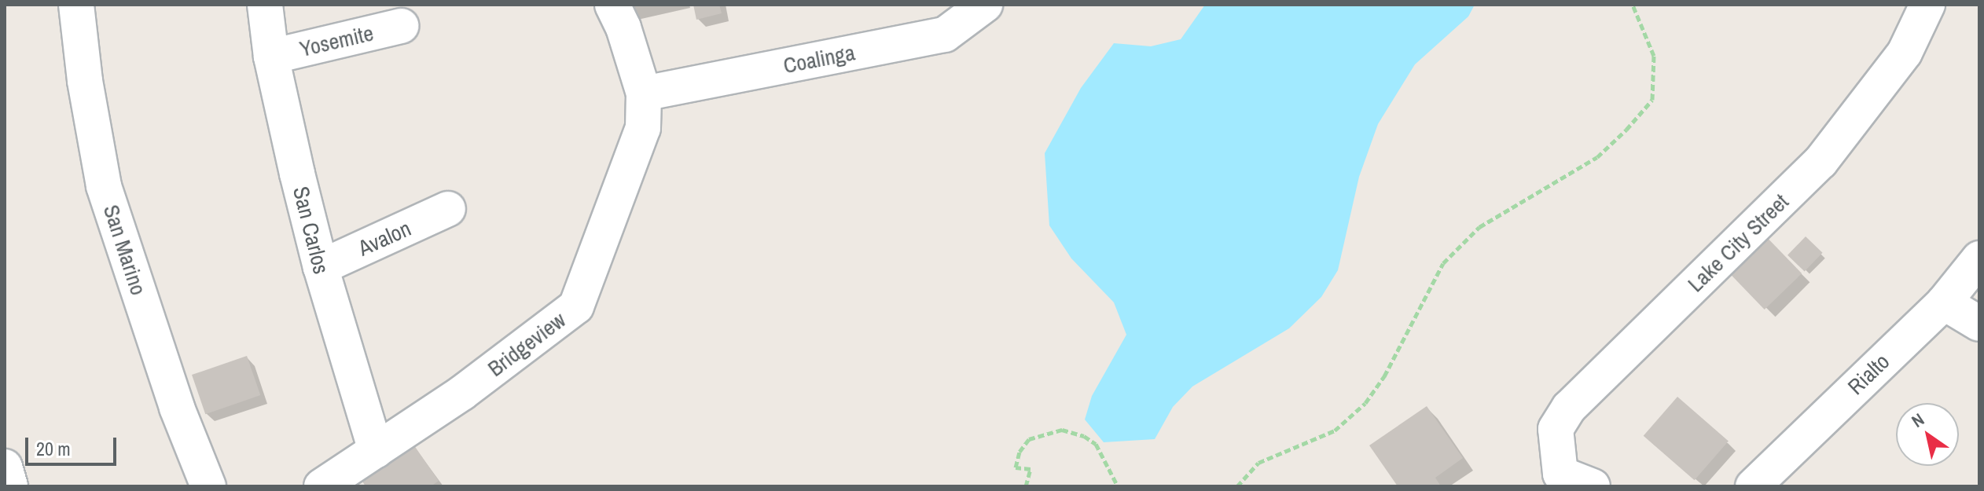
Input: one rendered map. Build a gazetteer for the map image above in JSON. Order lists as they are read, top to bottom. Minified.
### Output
{"streets":{"street":["Yosemite","Coalinga","San Carlos","Avalon","Lake City Street","San Marino","Bridgeview","Rialto"]},"crossings":[["Yosemite","San Carlos"],["Coalinga","Bridgeview"],["San Carlos","Avalon"],["San Carlos","Bridgeview"]],"scale_bar":"20 m","north":"top left"}
